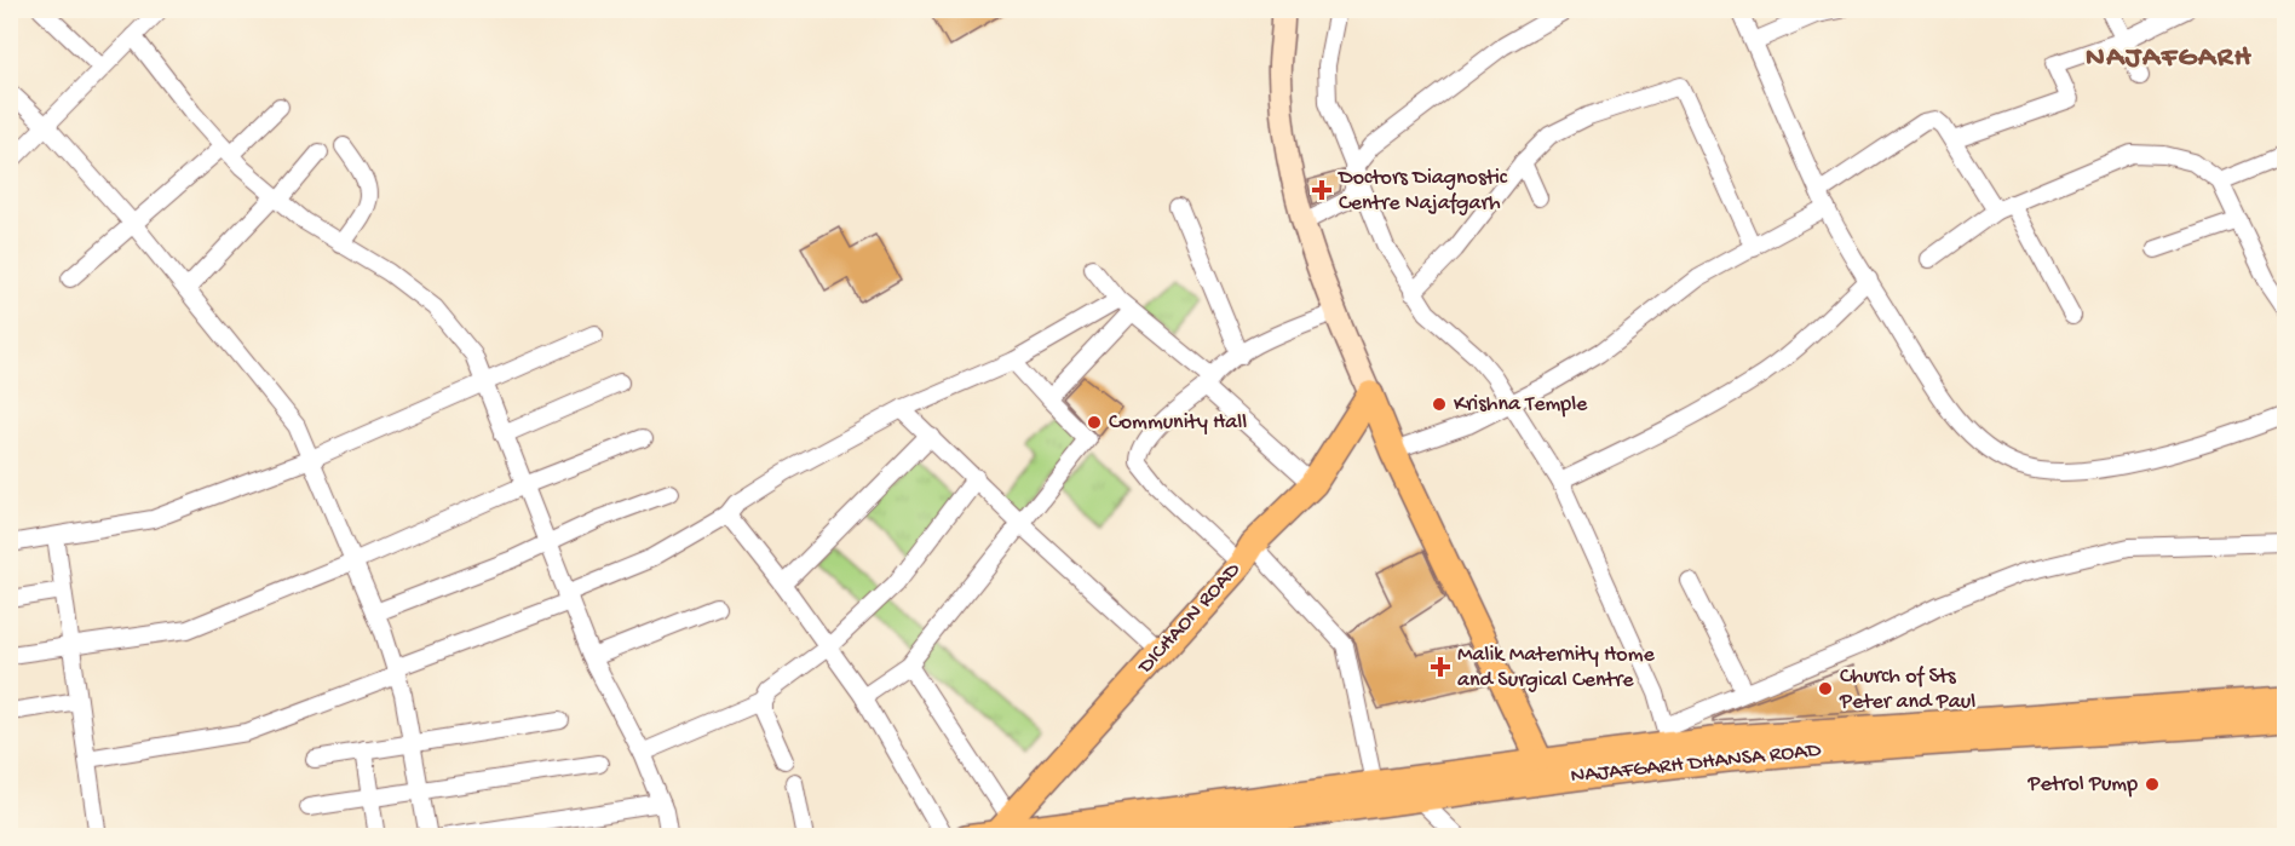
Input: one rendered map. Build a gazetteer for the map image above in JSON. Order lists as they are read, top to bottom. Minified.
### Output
{"streets":{"main road":["DICHAON ROAD","NAJAFGARH DHANSA ROAD"]},"districts":["NAJAFGARH"],"places":{"health":["Doctors Diagnostic Centre Najafgarh","Malik Maternity Home and Surgical Centre"],"other":["Krishna Temple","Community Hall","Church of Sts Peter and Paul","Petrol Pump"]}}
